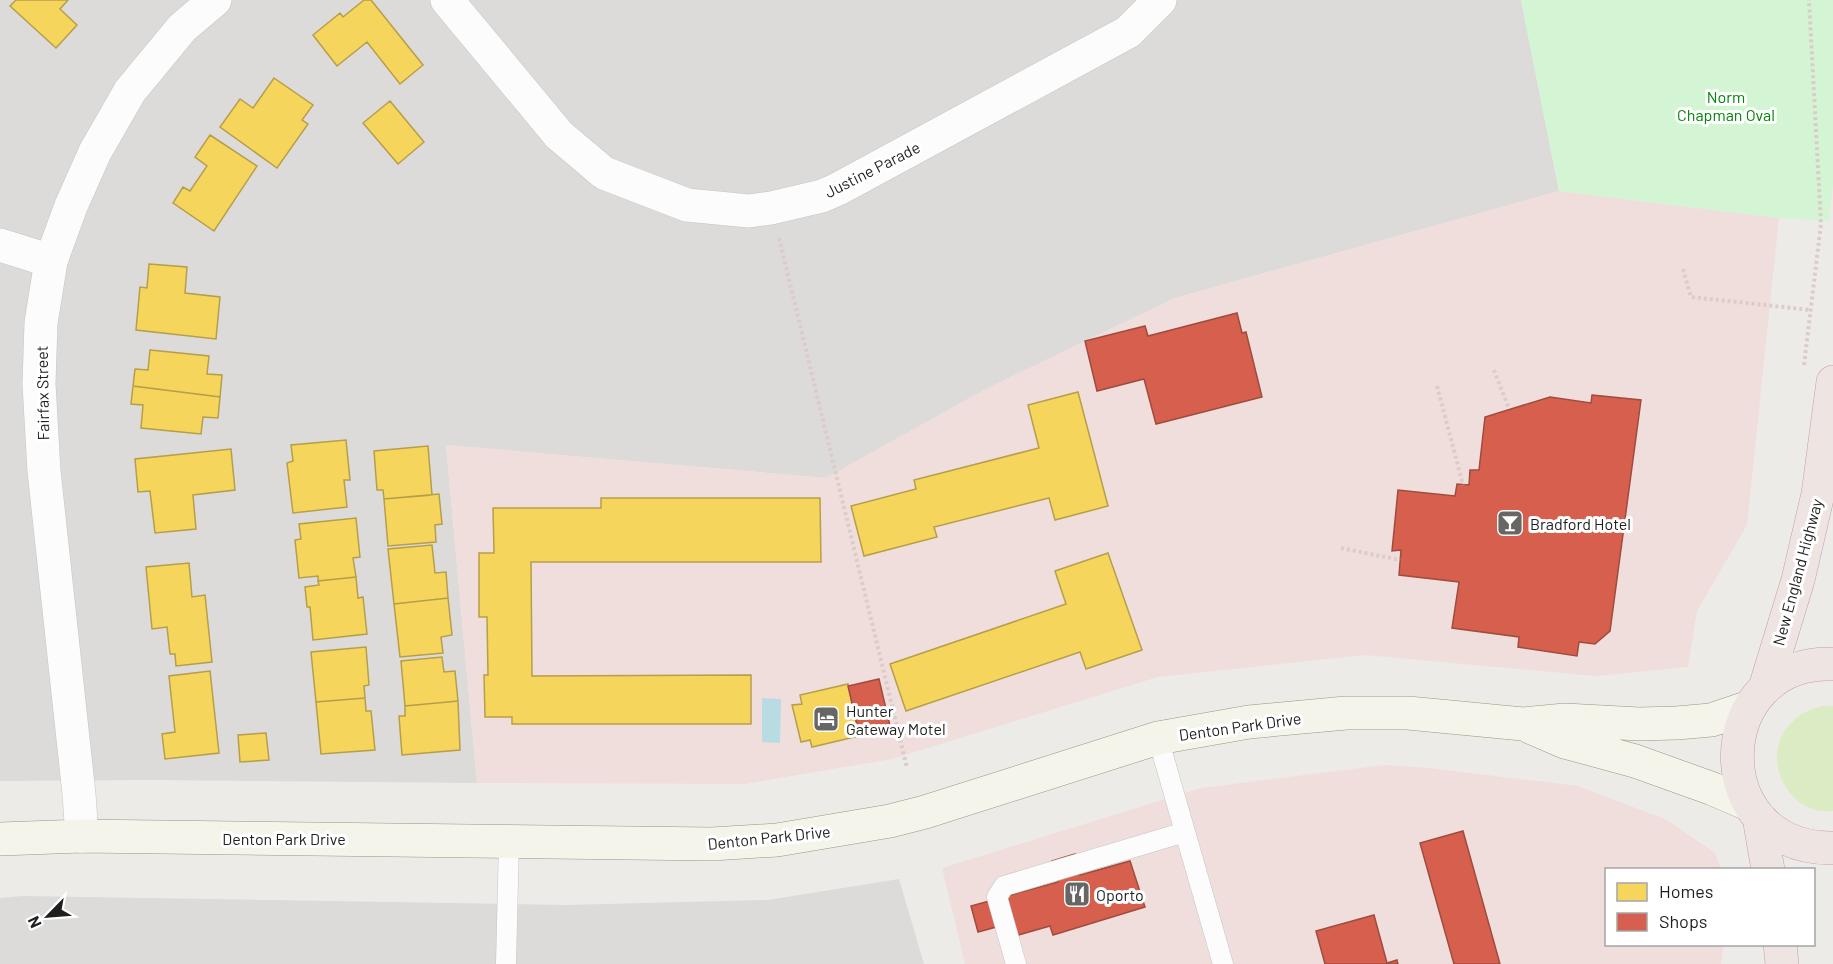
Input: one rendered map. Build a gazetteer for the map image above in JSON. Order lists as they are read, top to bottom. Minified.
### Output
{"streets":{"highway":["New England Highway"],"main road":["Denton Park Drive"],"street":["Justine Parade","Fairfax Street"]},"crossings":[["Fairfax Street","Denton Park Drive"],["New England Highway","Denton Park Drive"]],"parks":["Norm Chapman Oval"],"places":{"bar":["Bradford Hotel"],"hotel":["Hunter Gateway Motel"],"restaurant":["Oporto"]},"legend":["Homes","Shops"],"north":"bottom left"}
